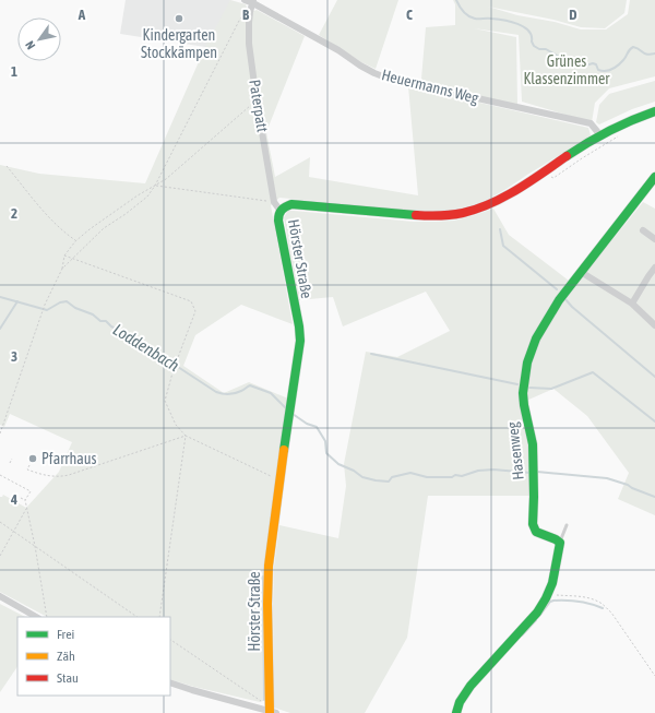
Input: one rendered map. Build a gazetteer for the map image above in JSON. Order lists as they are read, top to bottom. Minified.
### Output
{"streets":{"street":["Heuermanns Weg","Paterpatt","Hörster Straße","Hasenweg"]},"crossings":[["Heuermanns Weg","Paterpatt"],["Heuermanns Weg","Hörster Straße"],["Paterpatt","Hörster Straße"]],"water":["Loddenbach"],"parks":["Grünes Klassenzimmer"],"places":["Kindergarten Stockkämpen","Pfarrhaus"],"legend":["Frei","Zäh","Stau"],"north":"bottom left","grid":{"columns":["A","B","C","D"],"rows":["1","2","3","4"]}}
